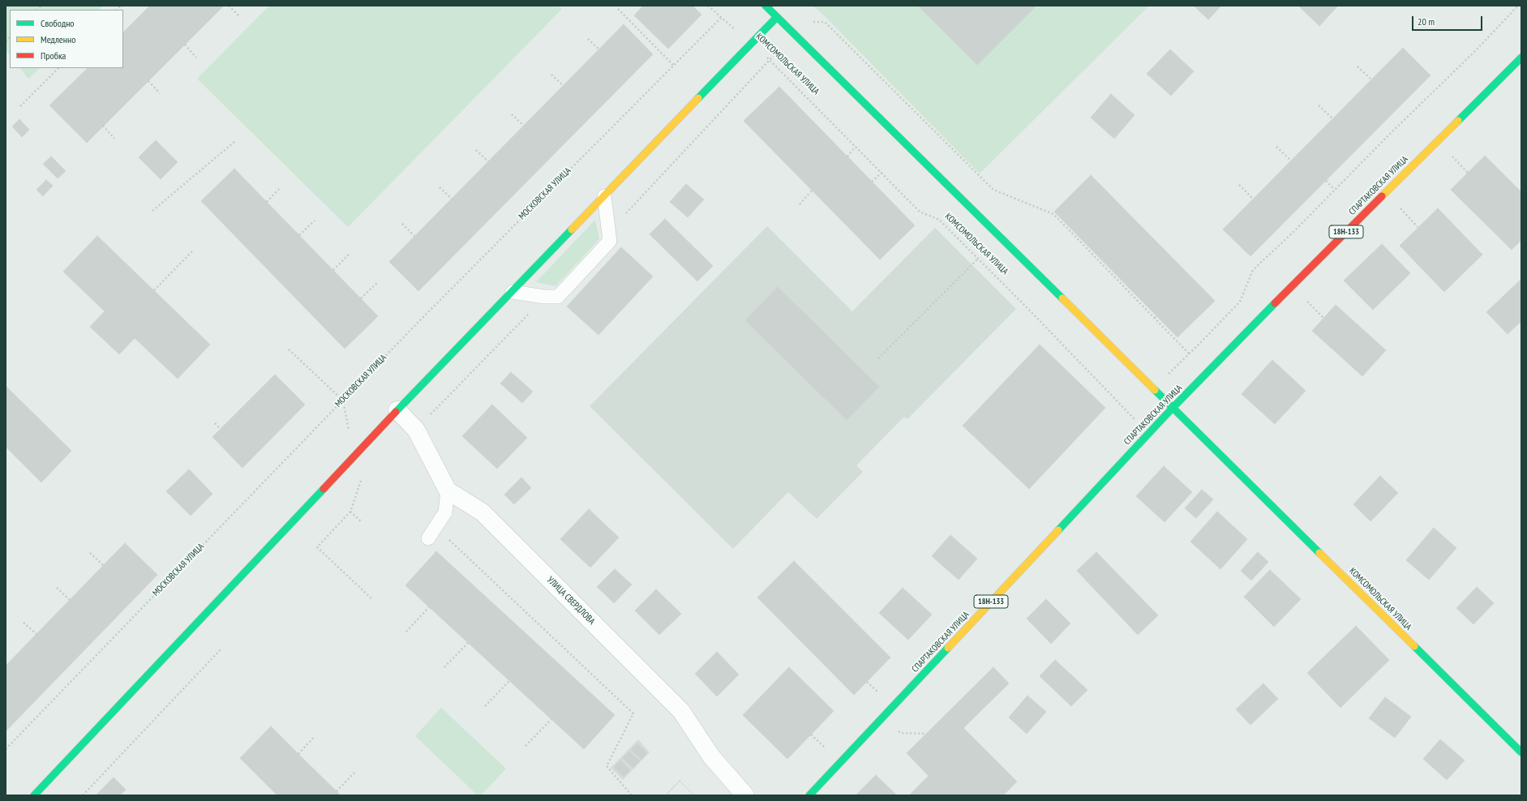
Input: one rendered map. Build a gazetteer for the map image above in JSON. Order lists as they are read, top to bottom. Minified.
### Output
{"streets":{"street":["КОМСОМОЛЬСКАЯ УЛИЦА","СПАРТАКОВСКАЯ УЛИЦА","18Н-133","УЛИЦА СВЕРДЛОВА"],"path":["МОСКОВСКАЯ УЛИЦА"]},"crossings":[["КОМСОМОЛЬСКАЯ УЛИЦА","СПАРТАКОВСКАЯ УЛИЦА"],["КОМСОМОЛЬСКАЯ УЛИЦА","МОСКОВСКАЯ УЛИЦА"]],"legend":["Свободно","Медленно","Пробка"],"scale_bar":"20 m"}
